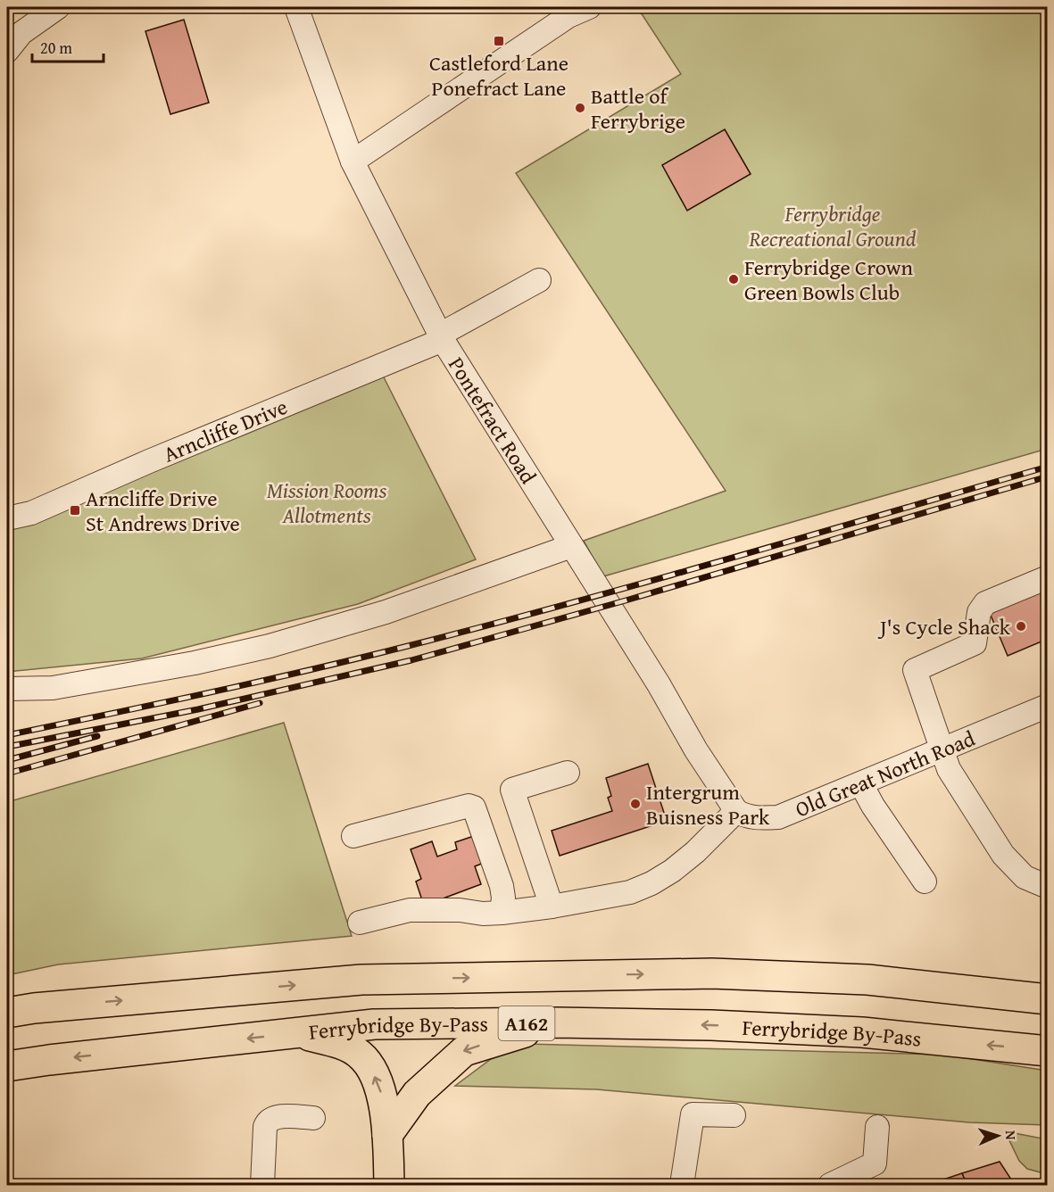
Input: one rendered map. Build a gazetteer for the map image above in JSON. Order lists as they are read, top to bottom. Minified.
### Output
{"streets":{"main road":["A162","Ferrybridge By-Pass"],"street":["Pontefract Road","Arncliffe Drive","Old Great North Road"]},"crossings":[["Pontefract Road","Arncliffe Drive"],["Pontefract Road","Old Great North Road"]],"parks":["Ferrybridge Recreational Ground","Mission Rooms Allotments"],"places":{"transit":["Castleford Lane Ponefract Lane","Arncliffe Drive St Andrews Drive"],"other":["Battle of Ferrybrige","Ferrybridge Crown Green Bowls Club","J's Cycle Shack","Intergrum Buisness Park"]},"scale_bar":"20 m","north":"right"}
